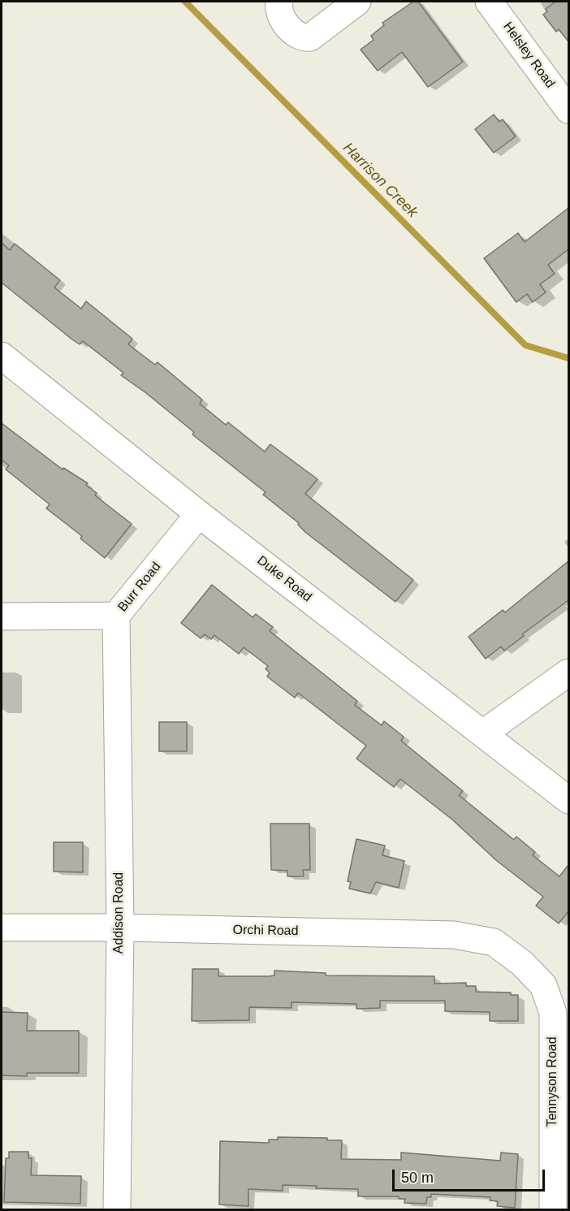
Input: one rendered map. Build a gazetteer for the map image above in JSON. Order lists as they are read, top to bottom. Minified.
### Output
{"streets":{"street":["Helsley Road","Duke Road","Burr Road","Addison Road","Orchi Road","Tennyson Road"]},"crossings":[["Duke Road","Burr Road"],["Burr Road","Addison Road"],["Addison Road","Orchi Road"],["Orchi Road","Tennyson Road"]],"water":["Harrison Creek"],"scale_bar":"50 m"}
